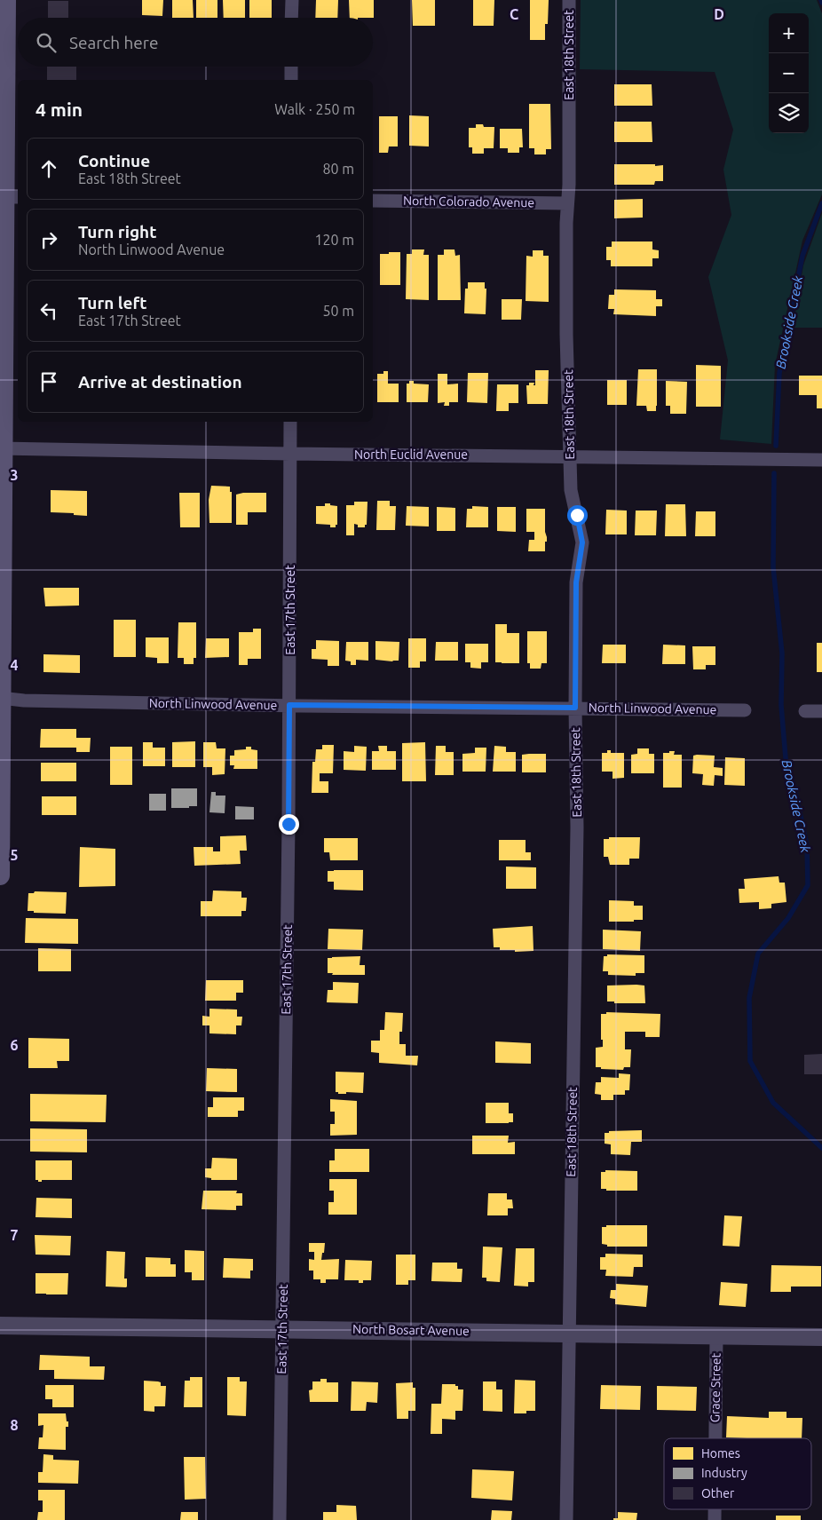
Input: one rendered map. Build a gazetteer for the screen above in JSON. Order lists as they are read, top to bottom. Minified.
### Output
{"streets":{"street":["East 18th Street","North Colorado Avenue","North Euclid Avenue","East 17th Street","North Linwood Avenue","North Bosart Avenue","Grace Street"]},"crossings":[["East 18th Street","North Colorado Avenue"],["East 18th Street","North Euclid Avenue"],["East 18th Street","North Linwood Avenue"],["East 18th Street","North Bosart Avenue"],["North Euclid Avenue","East 17th Street"],["East 17th Street","North Linwood Avenue"],["East 17th Street","North Bosart Avenue"],["North Bosart Avenue","Grace Street"]],"water":["Brookside Creek"],"legend":["Homes","Industry","Other"],"page":{"map_buttons":["+","−"],"search":"Search here","heading":["4 min","Walk · 250 m"],"list":[["Continue","East 18th Street","80 m"],["Turn right","North Linwood Avenue","120 m"],["Turn left","East 17th Street","50 m"],"Arrive at destination"]},"grid":{"columns":["C","D"],"rows":["3","4","5","6","7","8"]}}
